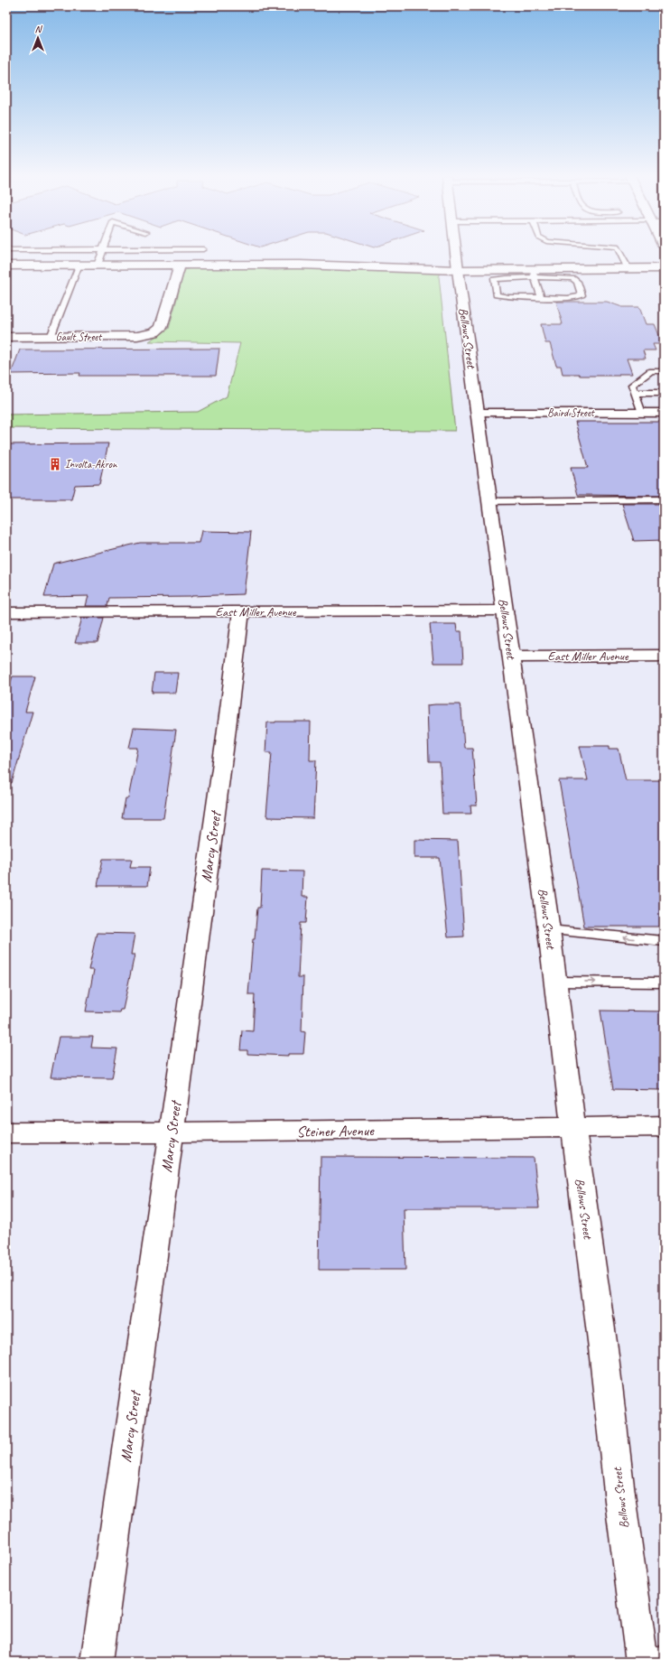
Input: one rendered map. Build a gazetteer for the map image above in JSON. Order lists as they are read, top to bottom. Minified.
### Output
{"streets":{"street":["Gault Street","Bellows Street","Baird Street","East Miller Avenue","Marcy Street","Steiner Avenue"]},"crossings":[["Bellows Street","Baird Street"],["Bellows Street","East Miller Avenue"],["Bellows Street","Steiner Avenue"],["East Miller Avenue","Marcy Street"],["Marcy Street","Steiner Avenue"]],"places":{"building":["Involta-Akron"]},"north":"top"}
